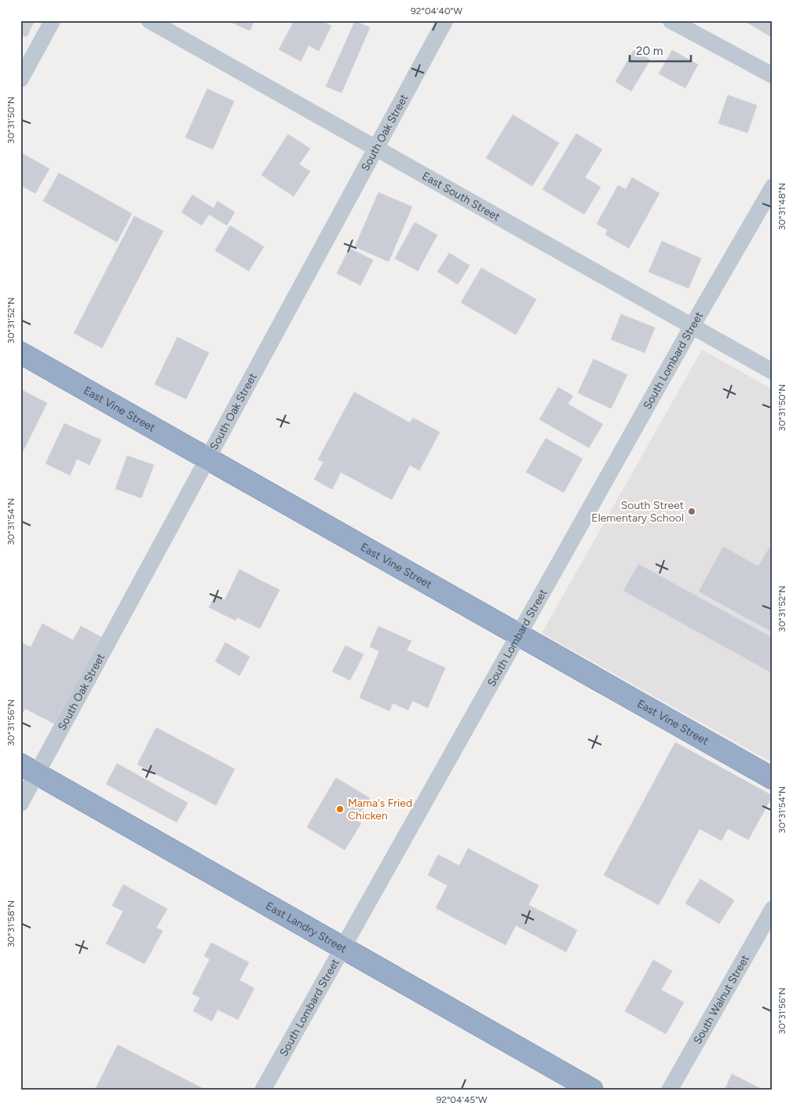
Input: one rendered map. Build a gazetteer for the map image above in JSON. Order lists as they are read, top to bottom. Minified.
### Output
{"streets":{"highway":["East Vine Street","East Landry Street"],"street":["South Oak Street","East South Street","South Lombard Street","South Walnut Street"]},"crossings":[["South Oak Street","East South Street"],["South Oak Street","East Vine Street"],["South Oak Street","East Landry Street"],["East South Street","South Lombard Street"],["South Lombard Street","East Vine Street"],["South Lombard Street","East Landry Street"]],"places":["South Street Elementary School","Mama's Fried Chicken"],"scale_bar":"20 m","coordinates":["92°04'40\"W","30°31'50\"N","30°31'48\"N","30°31'52\"N","30°31'54\"N","30°31'56\"N","30°31'58\"N","92°04'45\"W"]}
